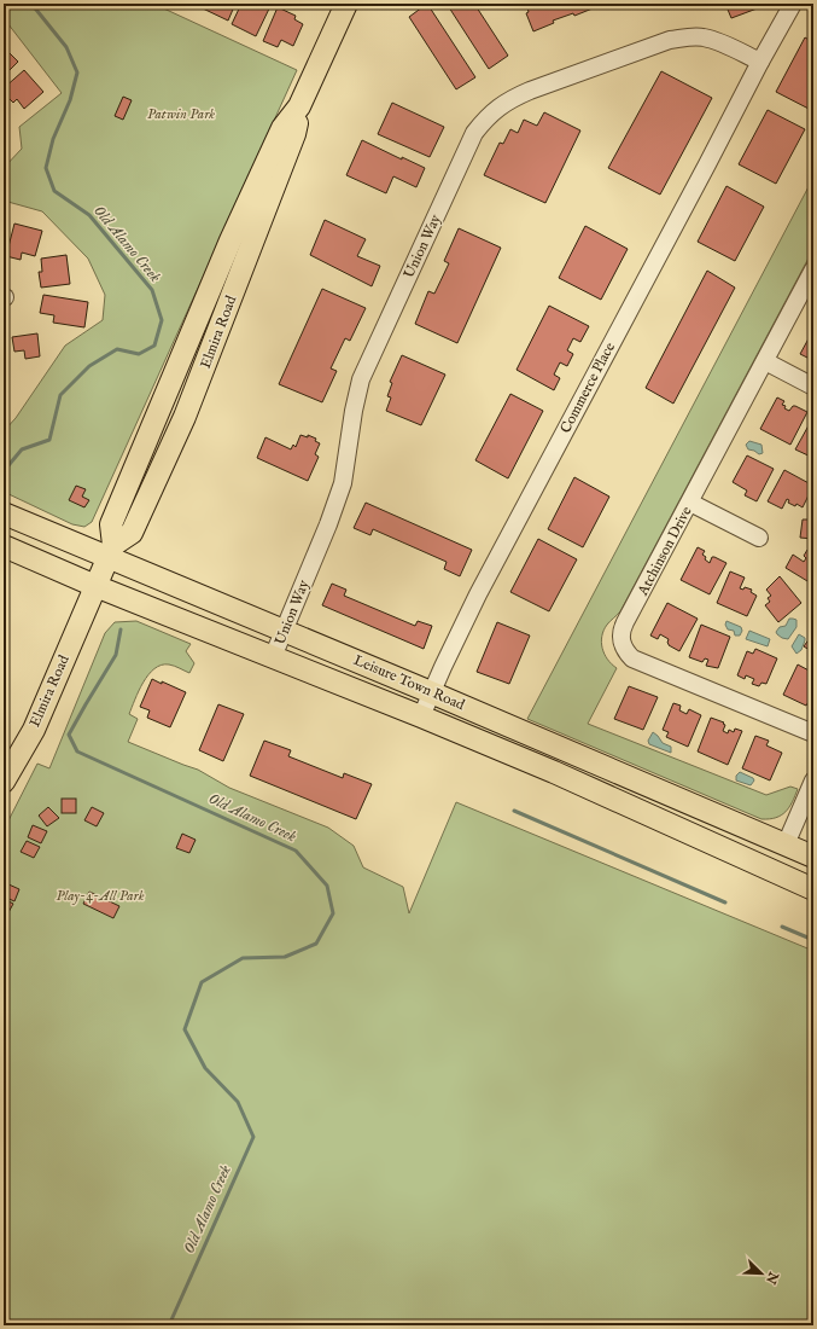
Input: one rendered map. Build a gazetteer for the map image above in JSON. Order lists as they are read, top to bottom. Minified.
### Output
{"streets":{"main road":["Elmira Road","Leisure Town Road"],"street":["Union Way","Commerce Place","Atchinson Drive"]},"crossings":[["Union Way","Commerce Place"],["Union Way","Leisure Town Road"],["Elmira Road","Leisure Town Road"],["Commerce Place","Leisure Town Road"]],"water":["Old Alamo Creek"],"parks":["Patwin Park","Play-4-All Park"],"north":"bottom right"}
